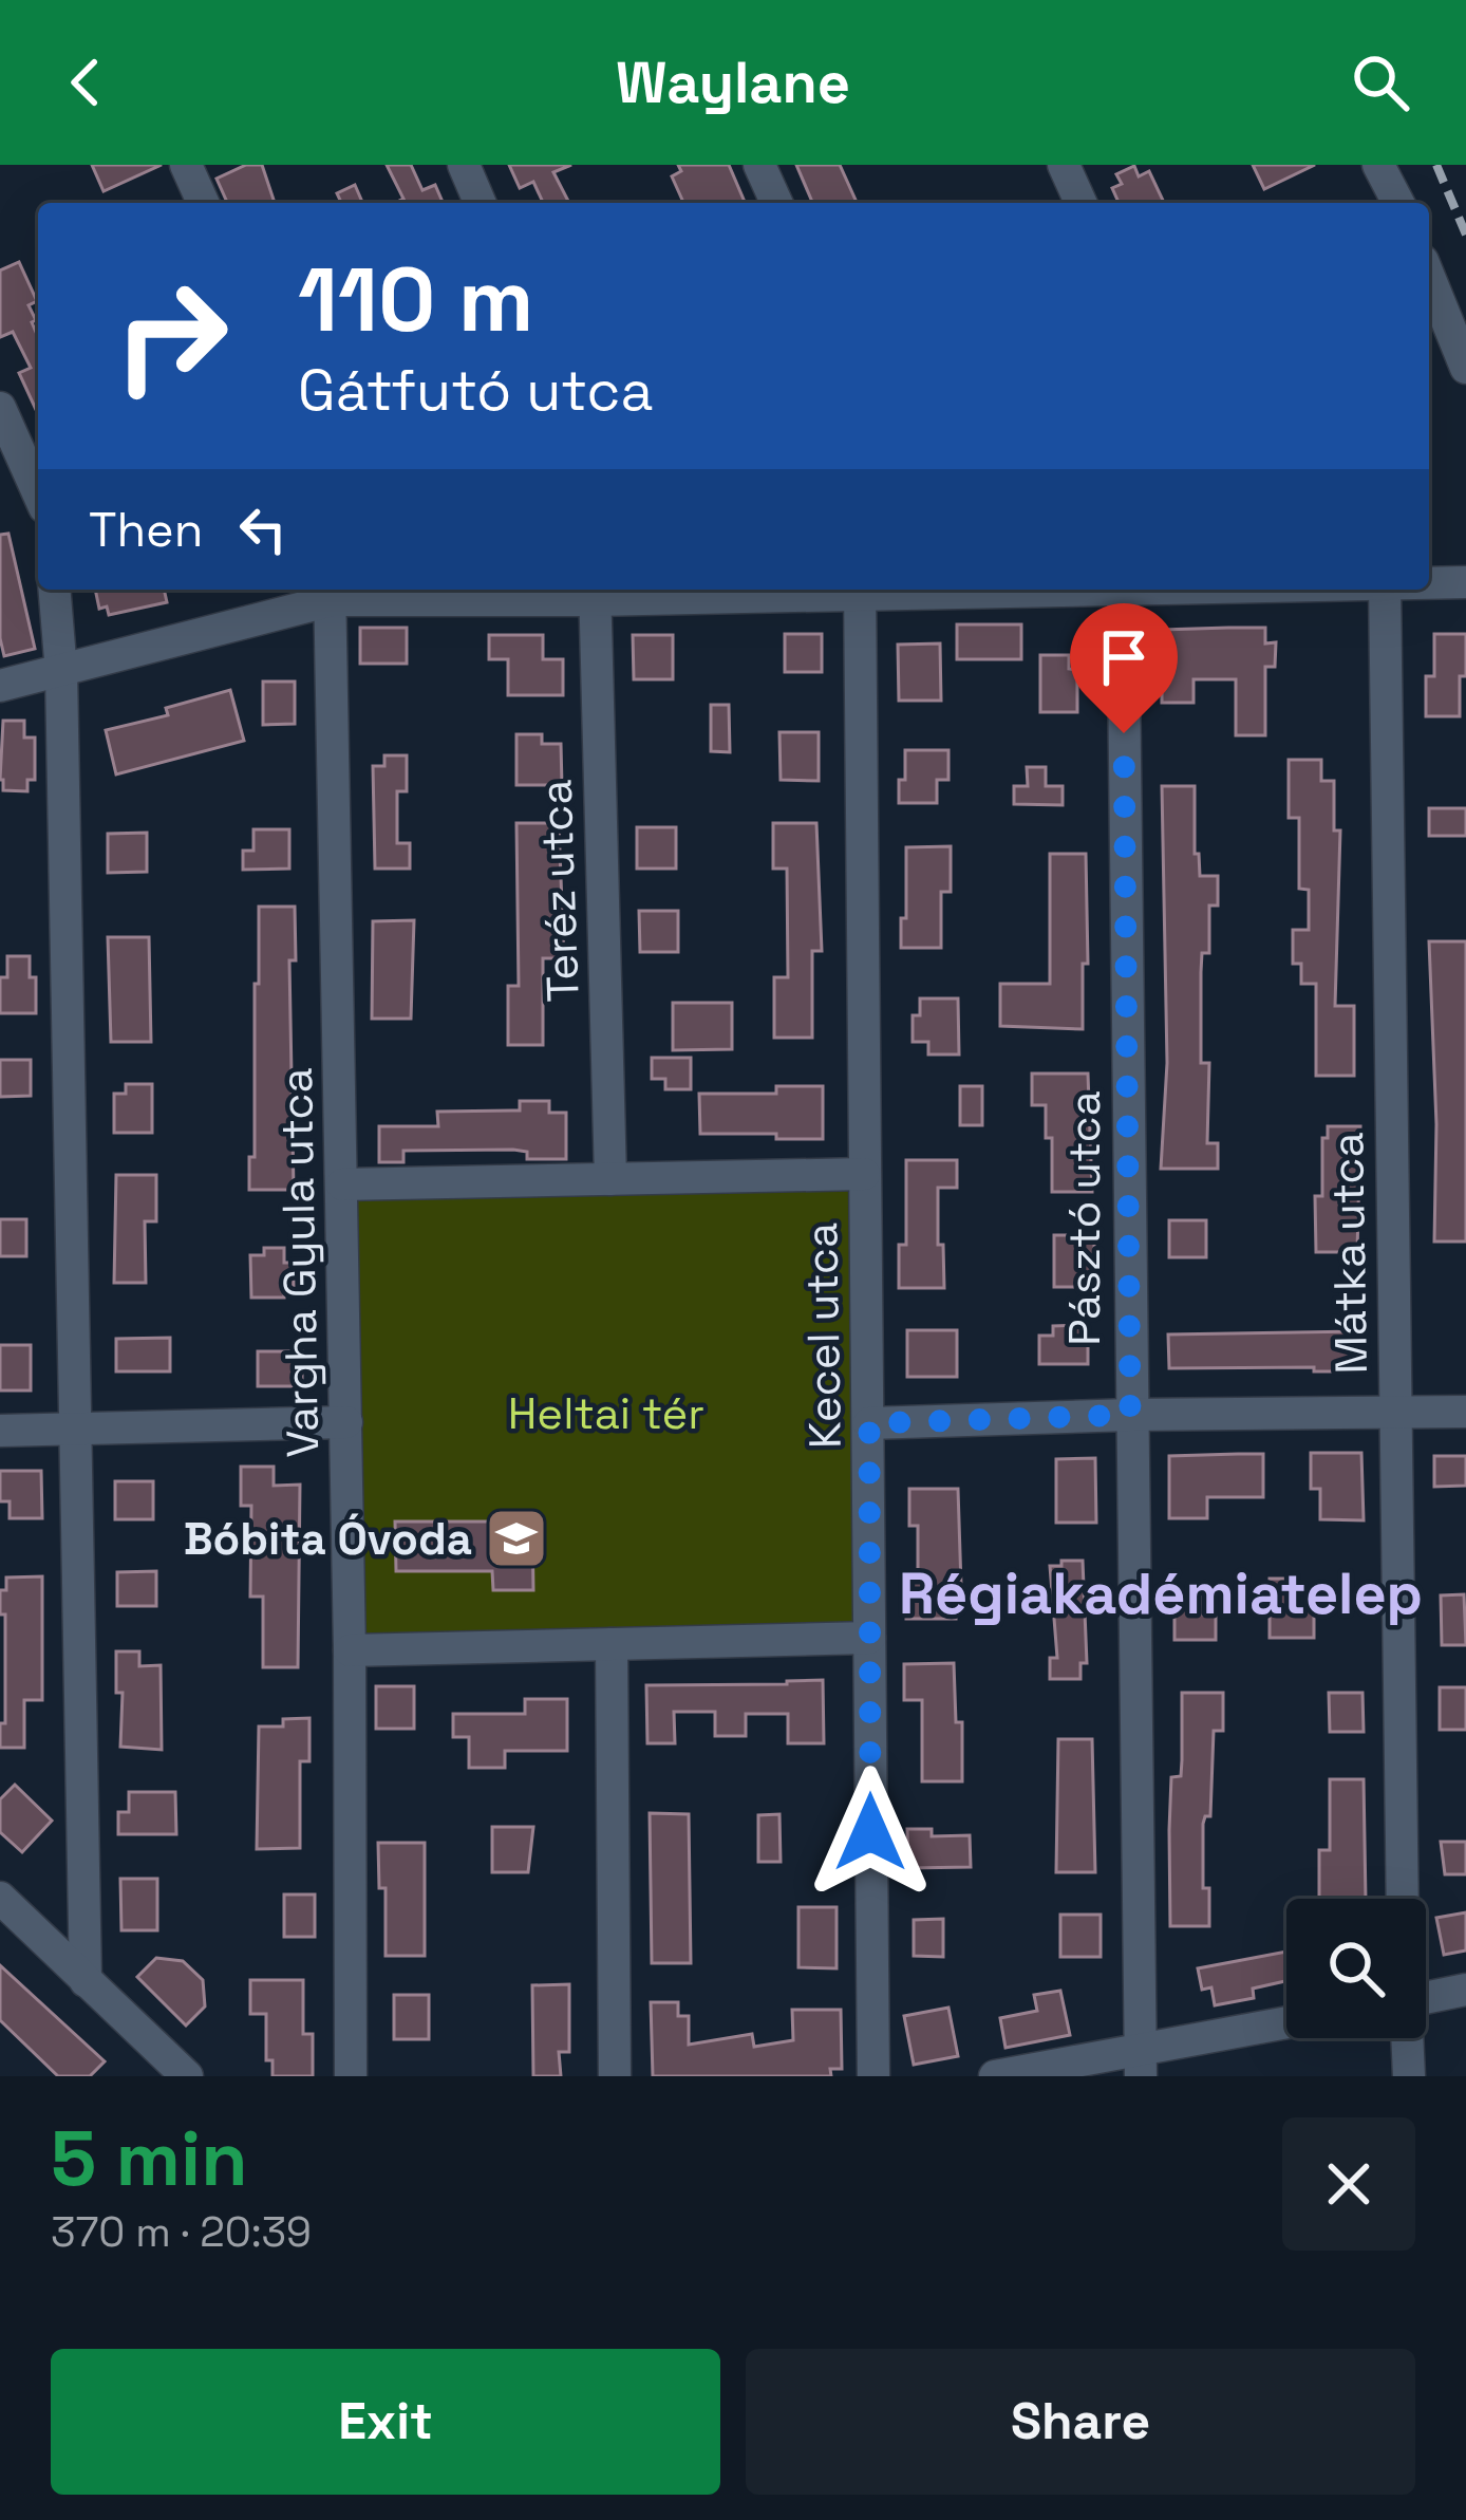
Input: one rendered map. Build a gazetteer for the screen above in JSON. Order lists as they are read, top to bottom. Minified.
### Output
{"streets":{"street":["Teréz utca","Pásztó utca","Mátka utca","Vargha Gyula utca","Kecel utca"]},"districts":["Régiakadémiatelep"],"parks":["Heltai tér"],"places":{"school or university":["Bóbita Óvoda"]},"page":{"header":"Waylane","turn":["110 m","Gátfutó utca"],"then":"Then","heading":["5 min","370 m · 20:39"],"buttons":["Exit","Share"]}}
